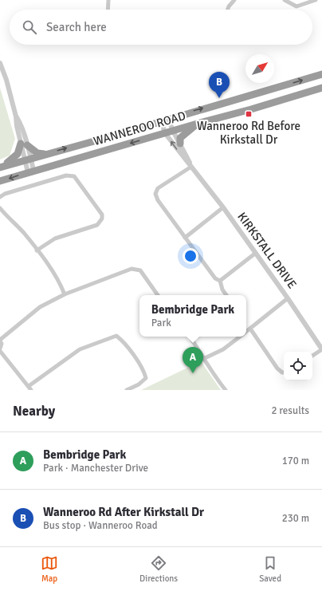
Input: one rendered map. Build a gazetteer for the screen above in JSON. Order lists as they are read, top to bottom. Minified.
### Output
{"streets":{"highway":["WANNEROO ROAD"],"street":["KIRKSTALL DRIVE"]},"crossings":[["WANNEROO ROAD","KIRKSTALL DRIVE"]],"places":{"transit":["Wanneroo Rd Before Kirkstall Dr"]},"north":"top right","page":{"search":"Search here","pins":["B","A"],"popup":["Bembridge Park","Park"],"heading":["Nearby","2 results"],"list":[{"mark":"A","name":"Bembridge Park","note":"Park · Manchester Drive","value":"170 m"},{"mark":"B","name":"Wanneroo Rd After Kirkstall Dr","note":"Bus stop · Wanneroo Road","value":"230 m"}],"nav":["Map","Directions","Saved"]}}
